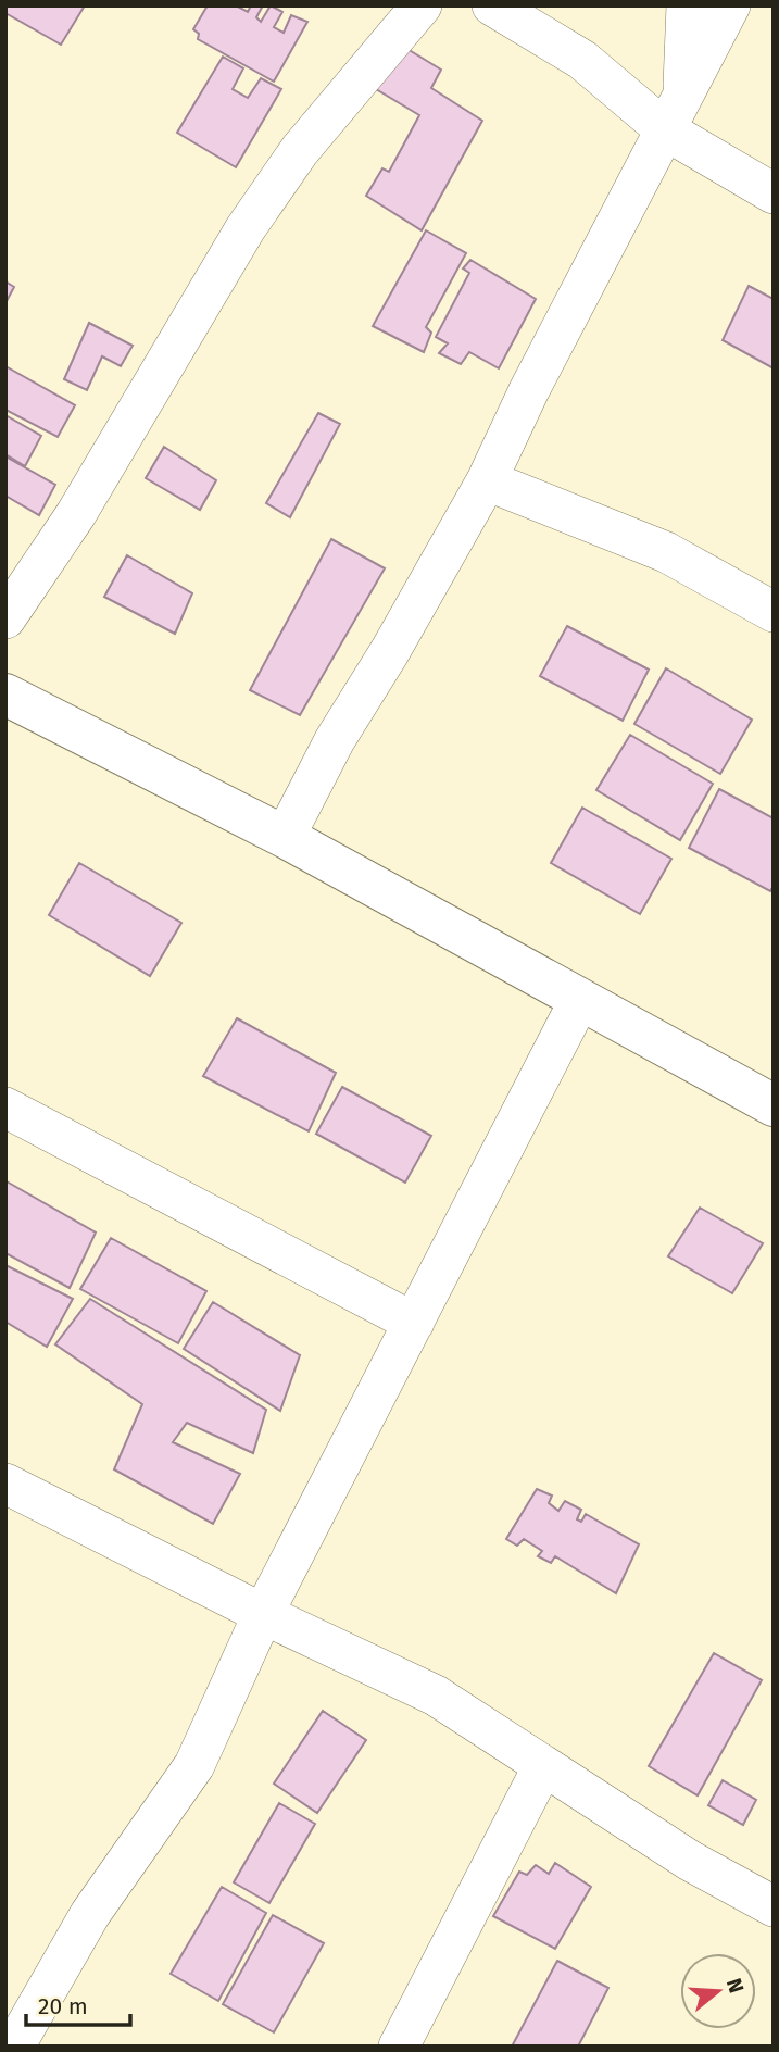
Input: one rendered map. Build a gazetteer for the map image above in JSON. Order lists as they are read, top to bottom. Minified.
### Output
{"scale_bar":"20 m","north":"right"}
